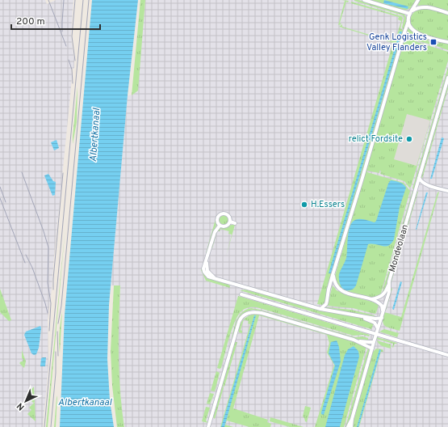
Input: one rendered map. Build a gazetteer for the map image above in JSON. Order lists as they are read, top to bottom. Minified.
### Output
{"streets":{"street":["Mondeolaan"]},"water":["Albertkanaal"],"places":{"transit":["Genk Logistics Valley Flanders"],"other":["relict Fordsite","H.Essers"]},"scale_bar":"200 m","north":"bottom left"}
